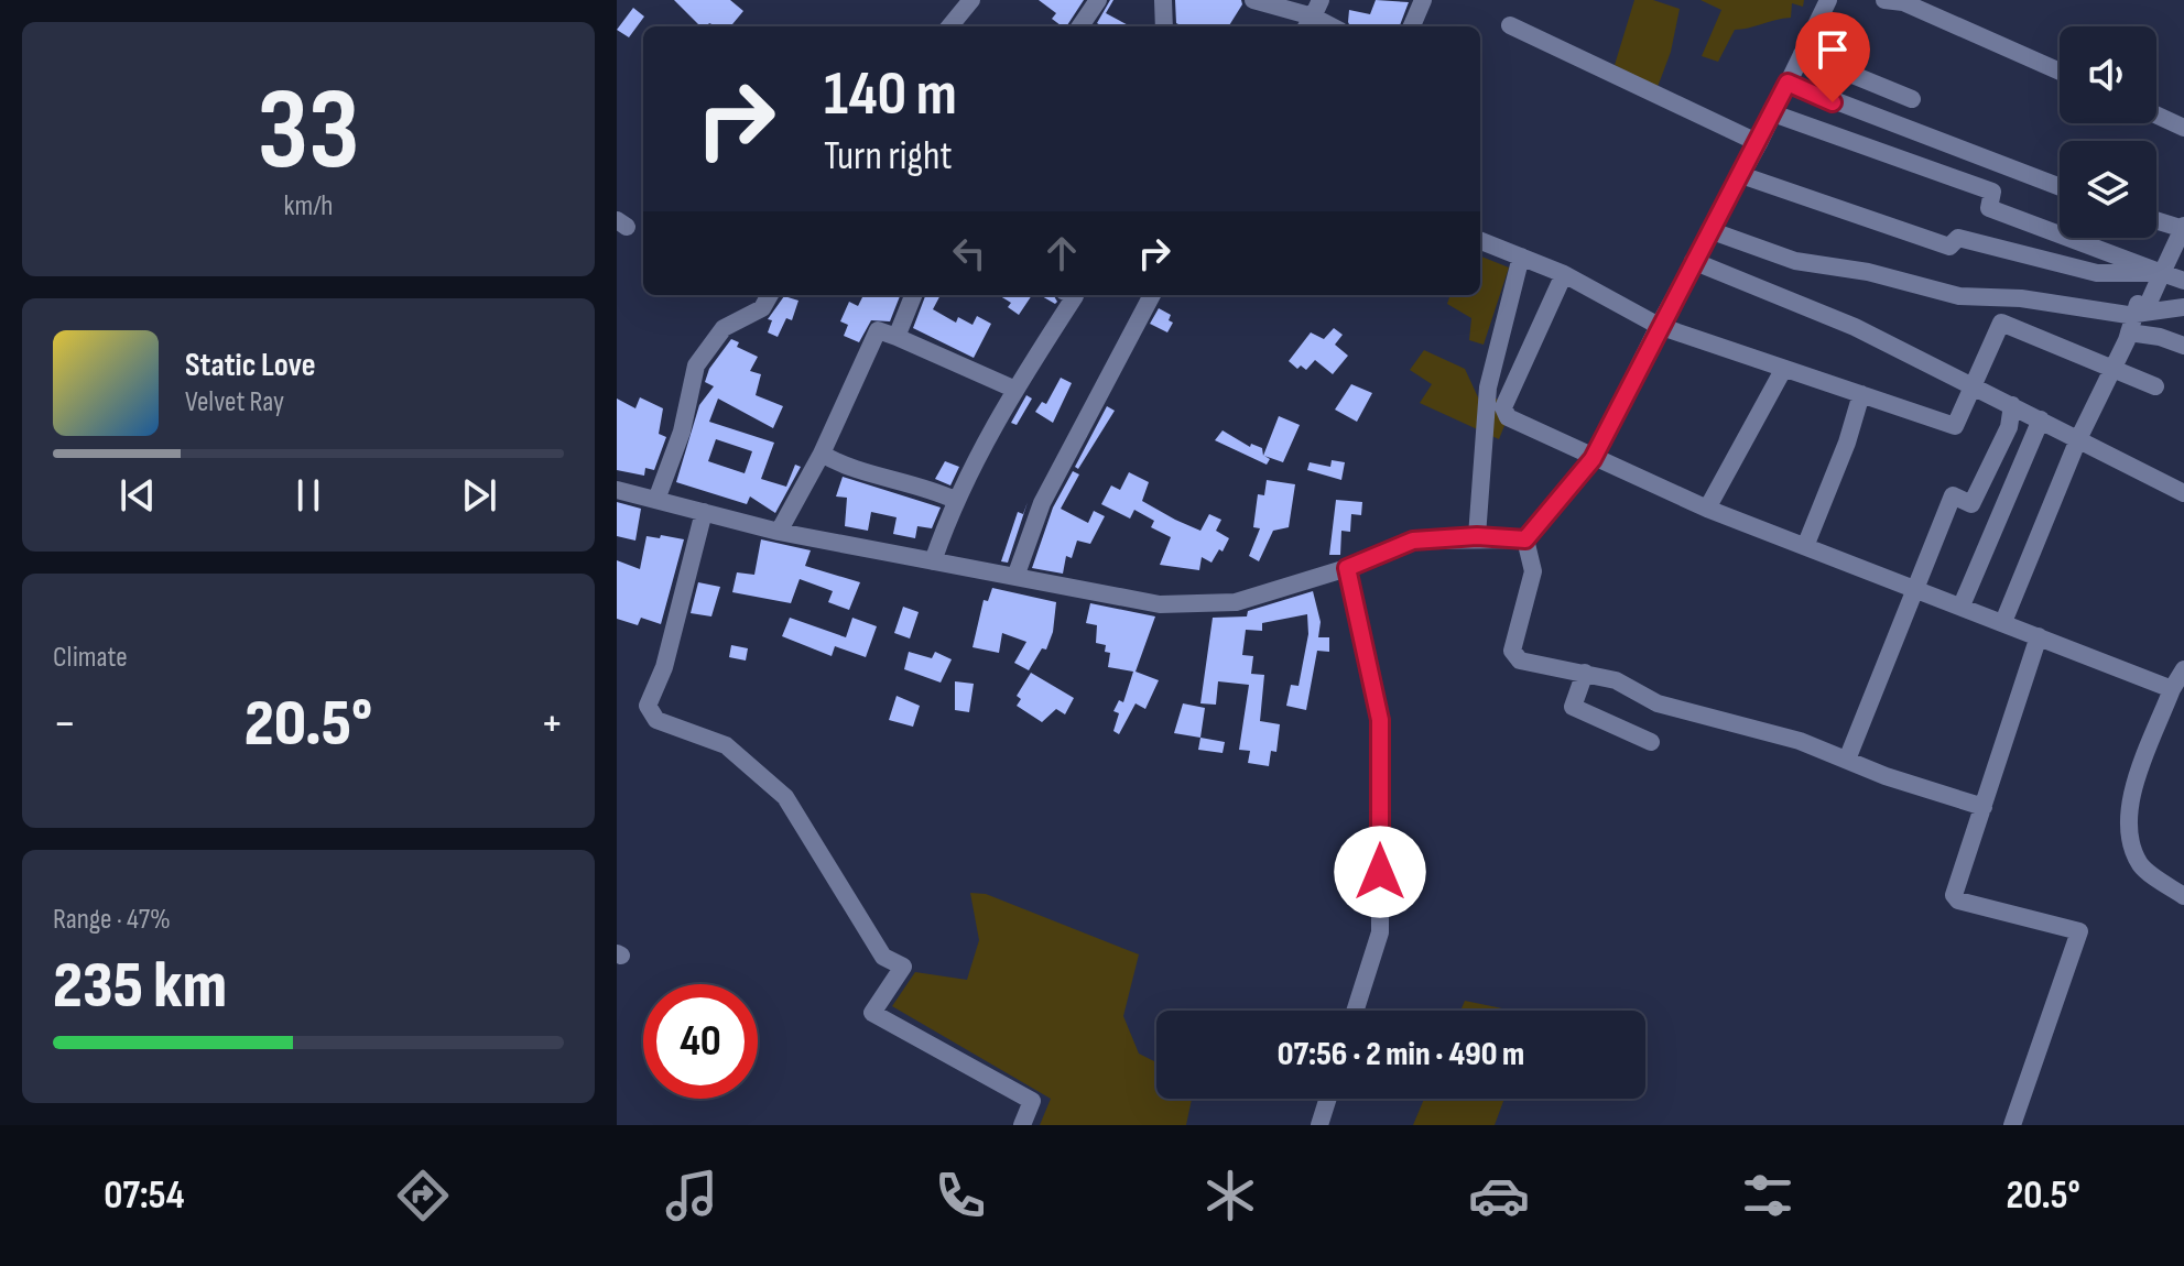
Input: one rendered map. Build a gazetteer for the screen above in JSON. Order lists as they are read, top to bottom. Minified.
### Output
{"page":{"tile":[["33","km/h"],"Climate",["Range · 47%","235 km"]],"turn":["140 m","Turn right"],"song":["Static Love","Velvet Ray"],"heat":["−","20.5°","+"],"limit":"40","trip":"07:56 · 2 min · 490 m","tabs":["07:54","20.5°"]}}
